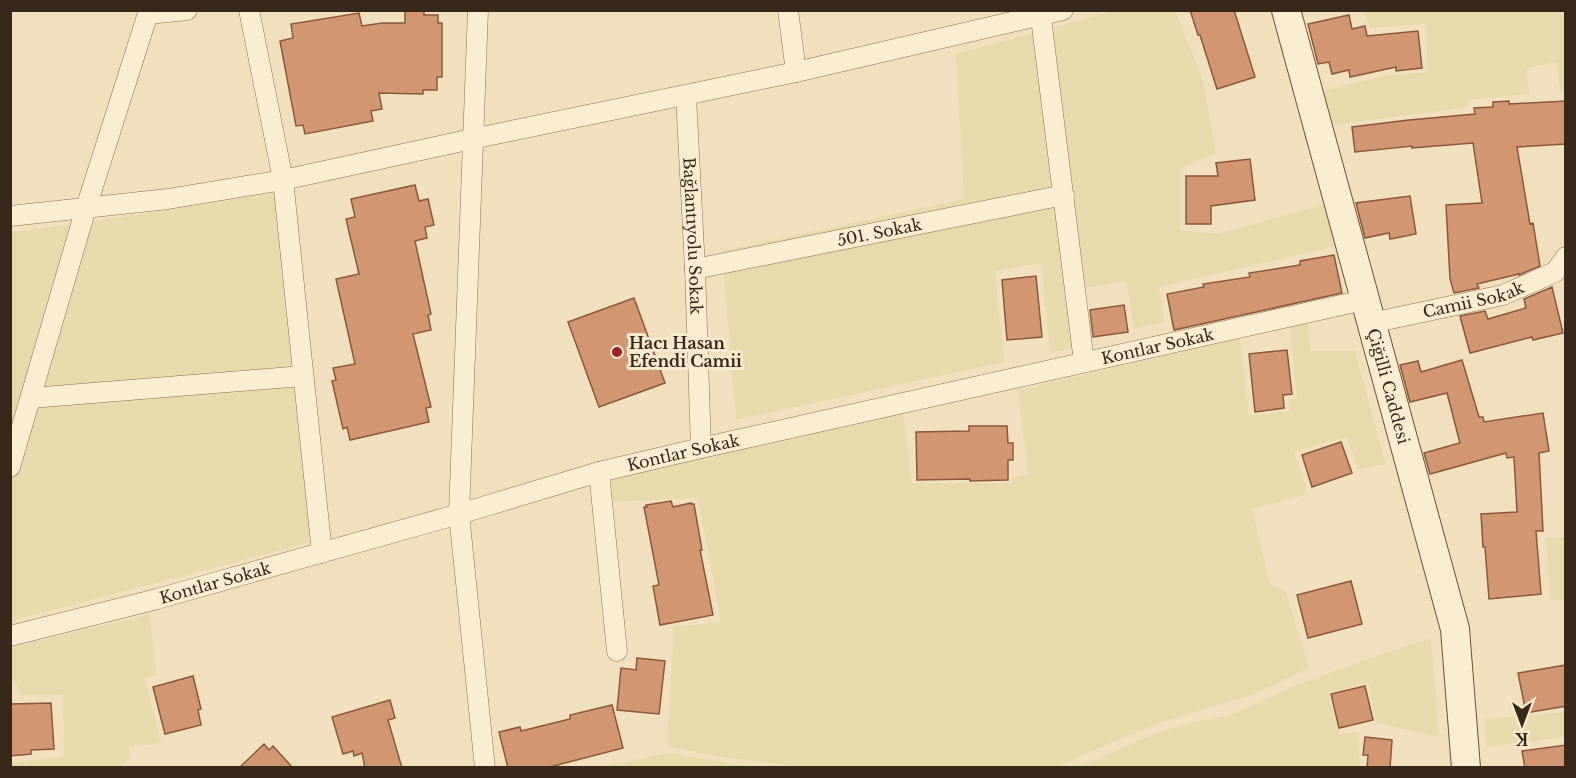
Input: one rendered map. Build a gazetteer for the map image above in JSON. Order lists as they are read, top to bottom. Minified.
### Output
{"streets":{"main road":["Çiğilli Caddesi"],"street":["501. Sokak","Bağlantıyolu Sokak","Camii Sokak","Kontlar Sokak"]},"crossings":[["501. Sokak","Bağlantıyolu Sokak"],["Bağlantıyolu Sokak","Kontlar Sokak"],["Camii Sokak","Kontlar Sokak"],["Camii Sokak","Çiğilli Caddesi"],["Kontlar Sokak","Çiğilli Caddesi"]],"places":["Hacı Hasan Efendi Camii"],"north":"bottom"}
